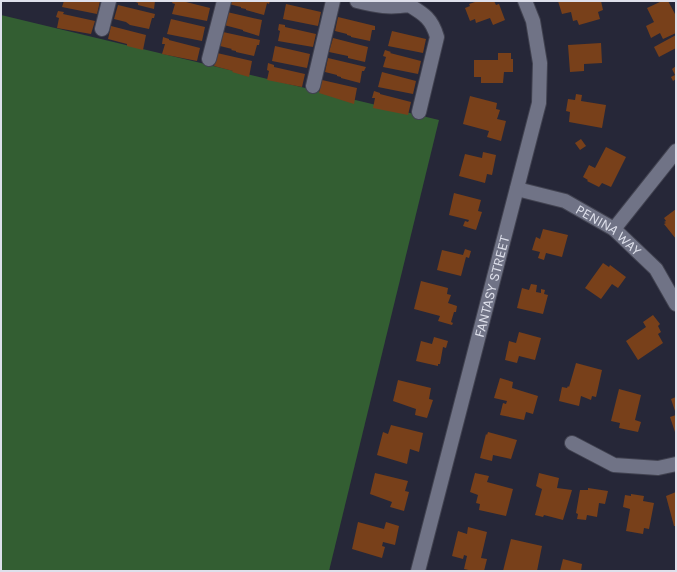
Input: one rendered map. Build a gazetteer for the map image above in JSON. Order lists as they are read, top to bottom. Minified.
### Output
{"streets":{"street":["PENINA WAY","FANTASY STREET"]},"crossings":[["PENINA WAY","FANTASY STREET"]]}
